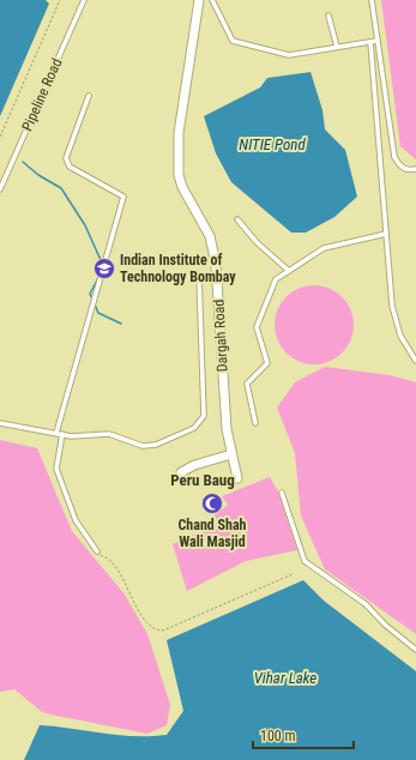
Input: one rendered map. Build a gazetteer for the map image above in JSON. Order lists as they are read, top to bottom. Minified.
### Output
{"streets":{"street":["Dargah Road"],"lane":["Pipeline Road"]},"districts":["Peru Baug"],"water":["NITIE Pond","Vihar Lake"],"places":{"school or university":["Indian Institute of Technology Bombay"],"mosque":["Chand Shah Wali Masjid"]},"scale_bar":"100 m"}
